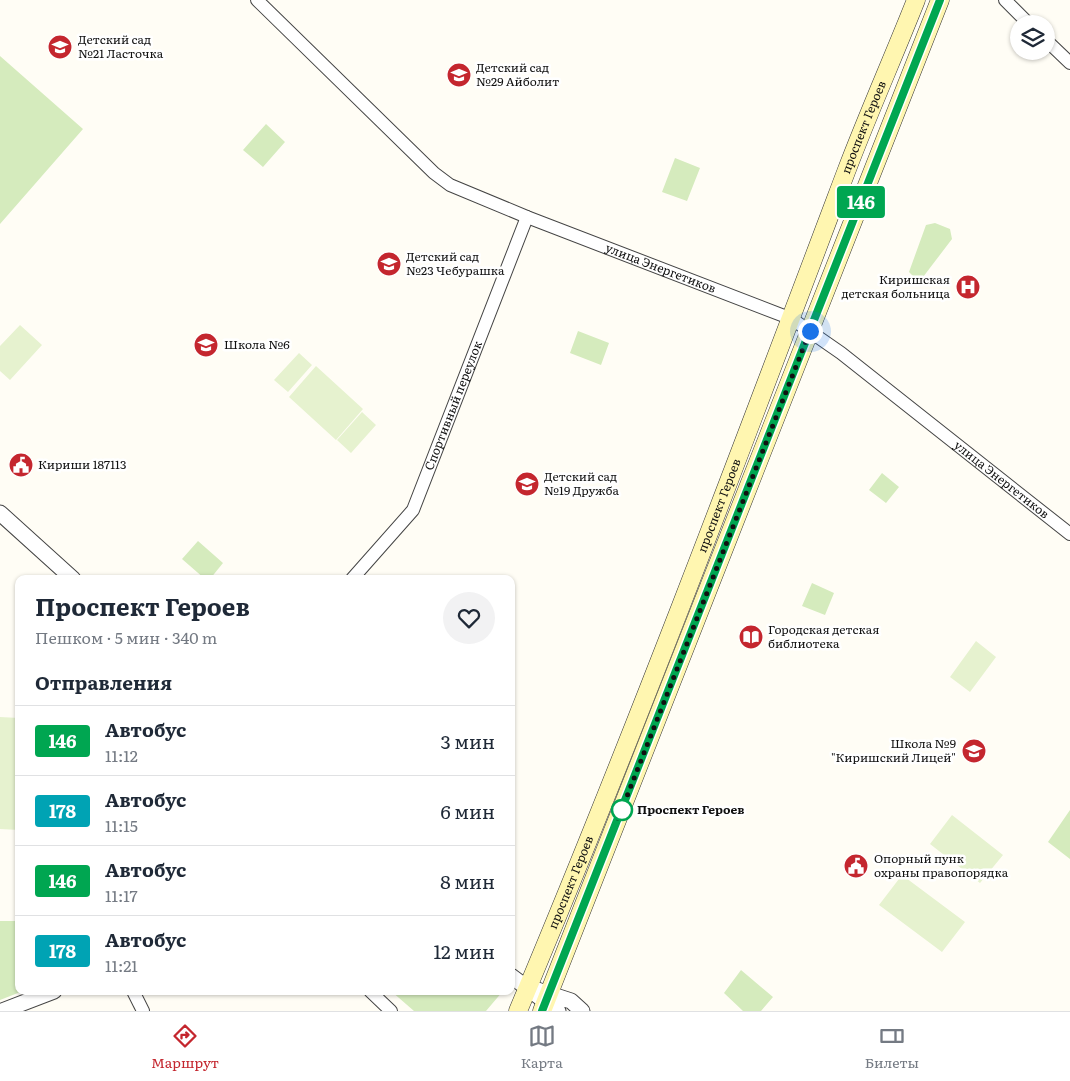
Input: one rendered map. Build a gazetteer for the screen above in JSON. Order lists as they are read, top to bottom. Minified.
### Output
{"streets":{"main road":["проспект Героев"],"street":["улица Энергетиков","Спортивный переулок"]},"crossings":[["проспект Героев","улица Энергетиков"],["улица Энергетиков","Спортивный переулок"]],"places":{"school or university":["Детский сад №21 Ласточка","Детский сад №29 Айболит","Детский сад №23 Чебурашка","Школа №6","Детский сад №19 Дружба","Школа №9 \"Киришский Лицей\""],"hospital":["Киришская детская больница"],"public building":["Кириши 187113","Опорный пунк охраны правопорядка"],"library":["Городская детская библиотека"],"other":["Проспект Героев"]},"lines":["bus line 146"],"page":{"on_map":"146","heading":[["Проспект Героев","Пешком · 5 мин · 340 m"],"Отправления"],"list":[{"mark":"146","name":"Автобус","note":"11:12","value":"3 мин"},{"mark":"178","name":"Автобус","note":"11:15","value":"6 мин"},{"mark":"146","name":"Автобус","note":"11:17","value":"8 мин"},{"mark":"178","name":"Автобус","note":"11:21","value":"12 мин"}],"tabs":["Маршрут","Карта","Билеты"]}}
